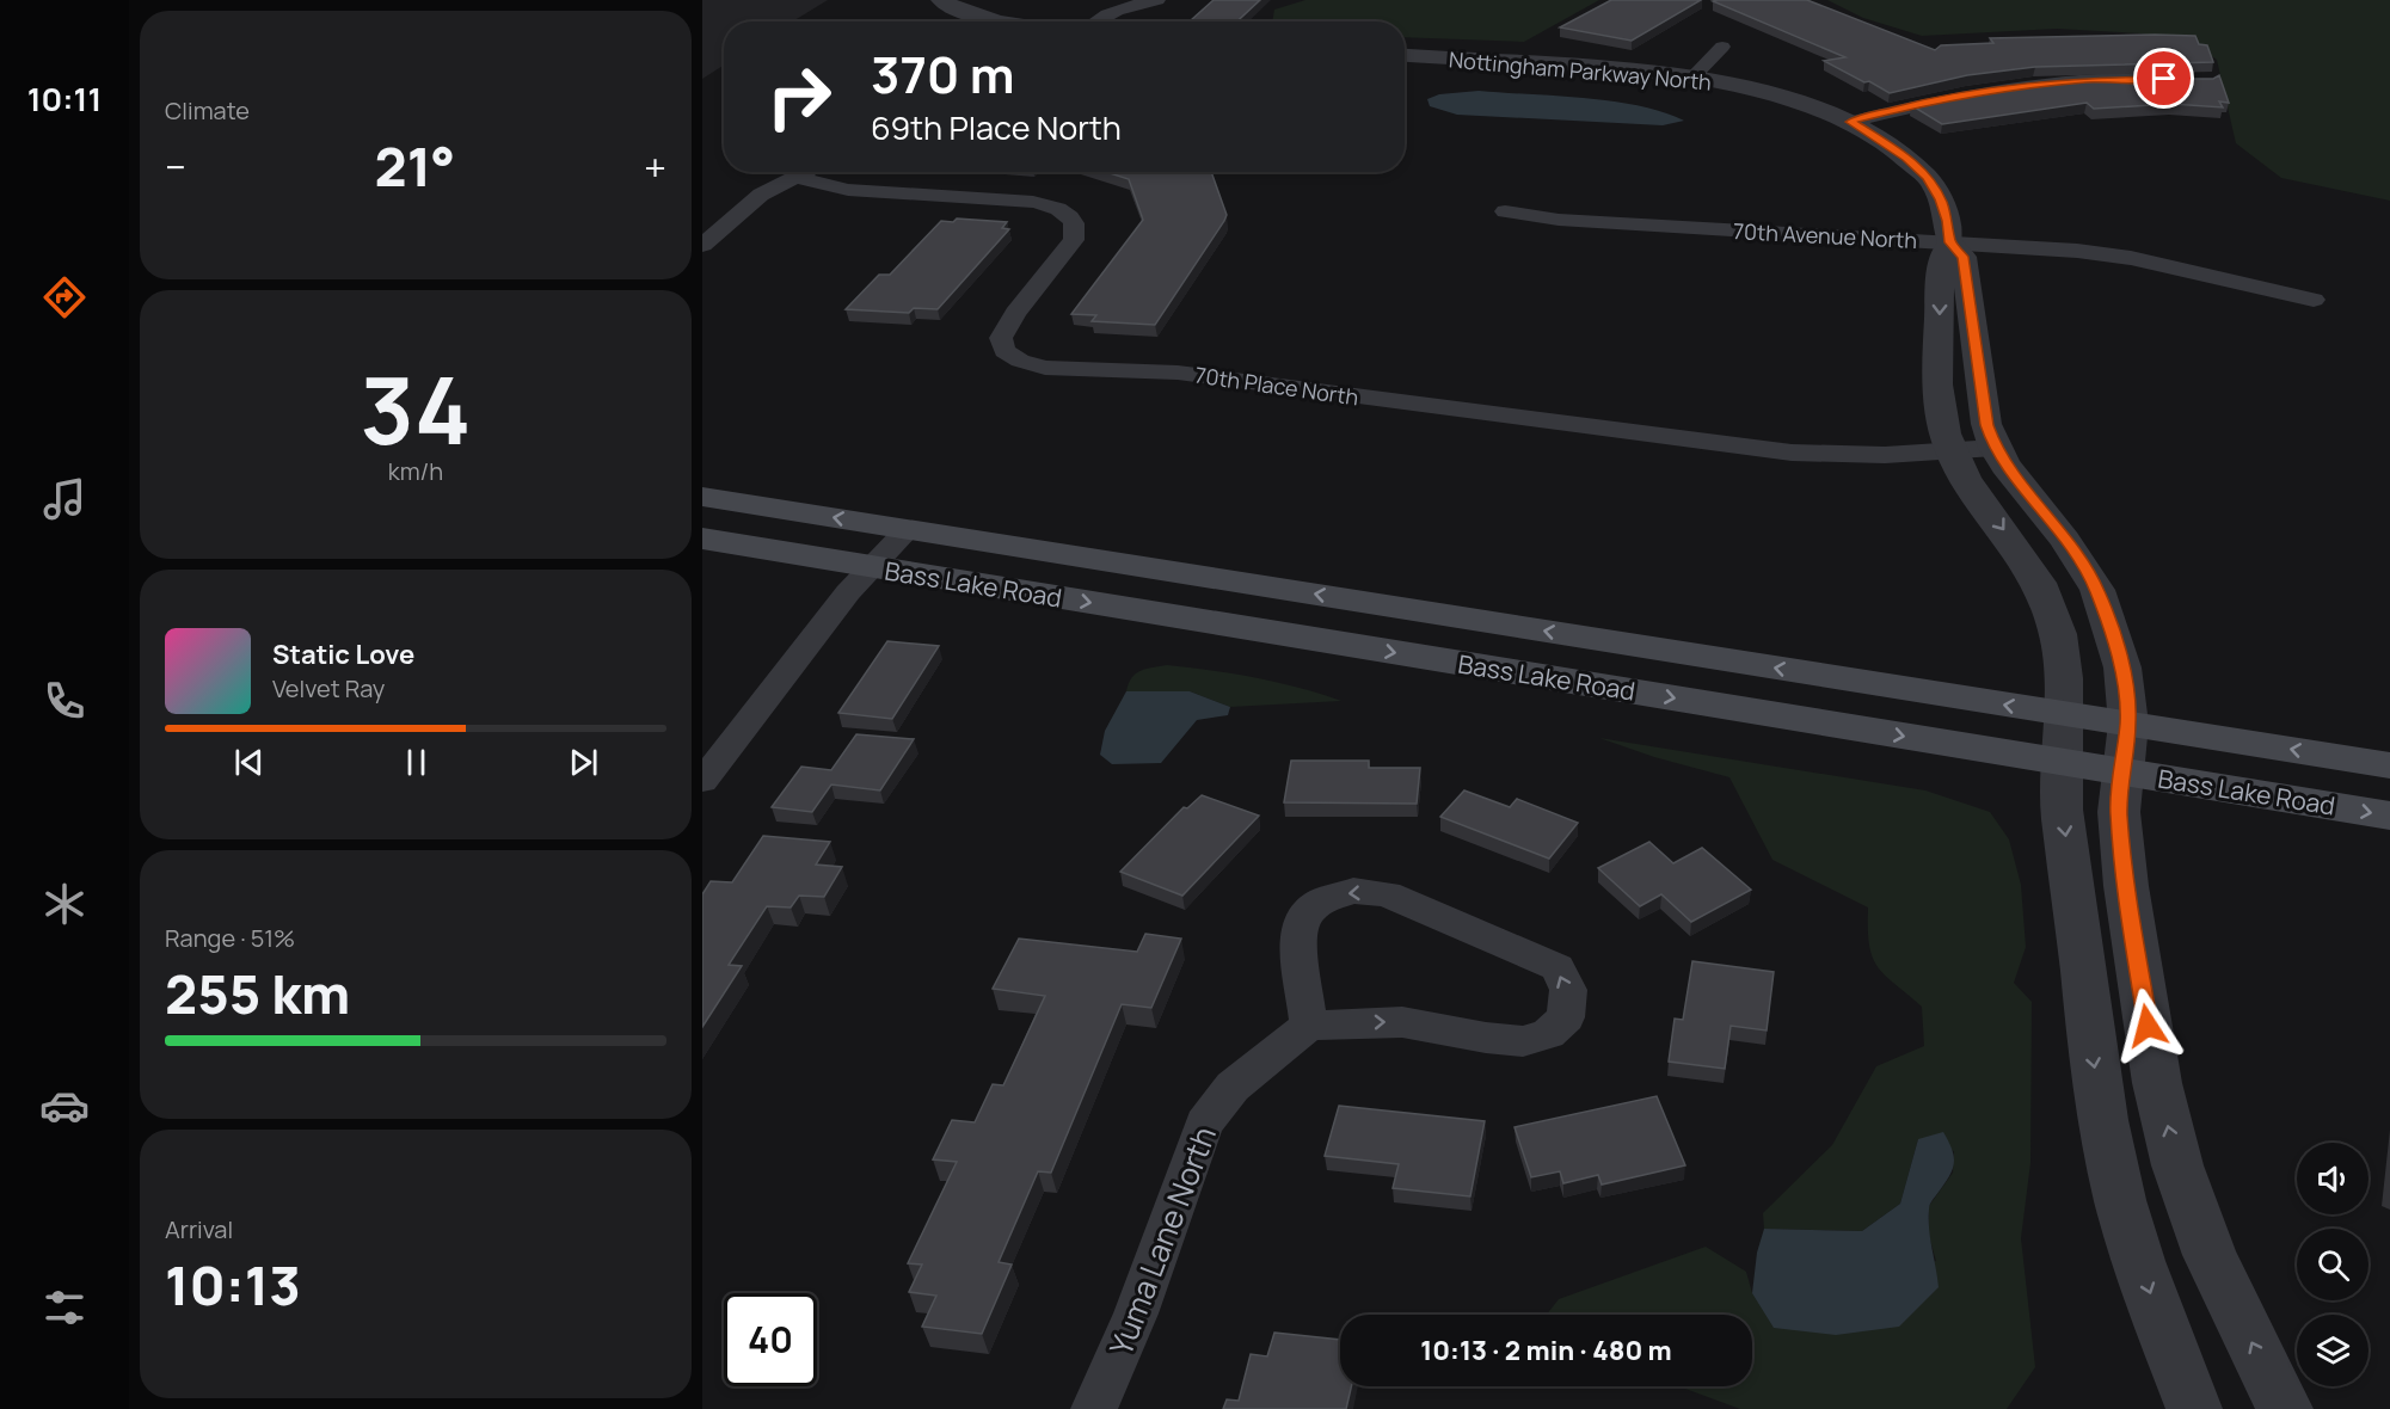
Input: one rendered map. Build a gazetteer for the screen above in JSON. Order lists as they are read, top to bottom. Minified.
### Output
{"streets":{"main road":["Bass Lake Road"],"street":["Nottingham Parkway North","70th Avenue North","70th Place North","Yuma Lane North"]},"crossings":[["Nottingham Parkway North","70th Avenue North"],["Nottingham Parkway North","70th Place North"],["Nottingham Parkway North","Bass Lake Road"]],"page":{"tabs":"10:11","tile":["Climate",["34","km/h"],["Range · 51%","255 km"],["Arrival","10:13"]],"turn":["370 m","69th Place North"],"heat":["−","21°","+"],"song":["Static Love","Velvet Ray"],"limit":"40","trip":"10:13 · 2 min · 480 m"}}
